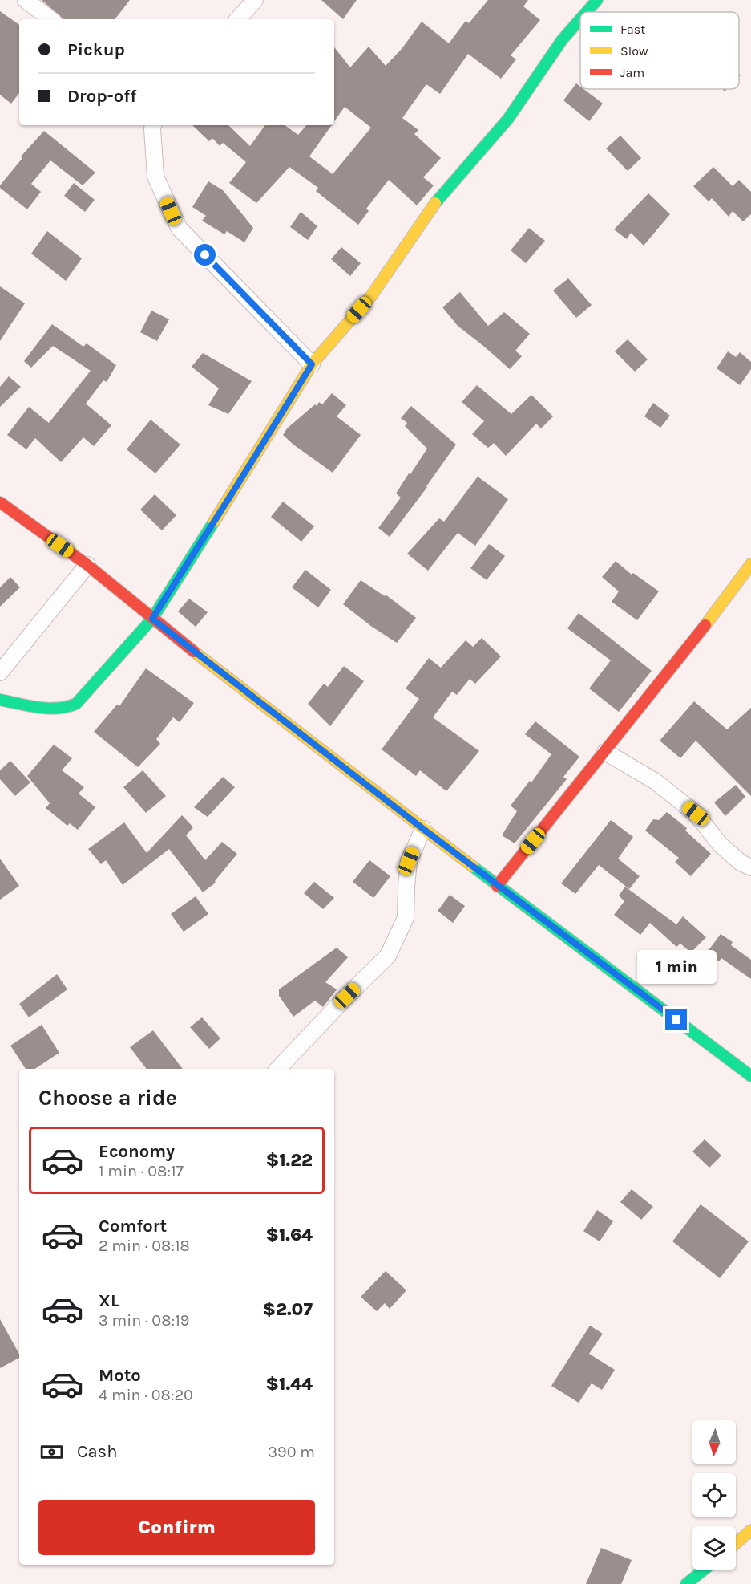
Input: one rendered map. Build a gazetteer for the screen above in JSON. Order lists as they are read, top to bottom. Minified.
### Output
{"legend":["Fast","Slow","Jam"],"north":"bottom","page":{"banner":["Pickup","Drop-off"],"bubble":"1 min","heading":"Choose a ride","list":[{"name":"Economy","note":"1 min · 08:17","value":"$1.22"},{"name":"Comfort","note":"2 min · 08:18","value":"$1.64"},{"name":"XL","note":"3 min · 08:19","value":"$2.07"},{"name":"Moto","note":"4 min · 08:20","value":"$1.44"}],"pay":["Cash","390 m"],"buttons":"Confirm"}}
